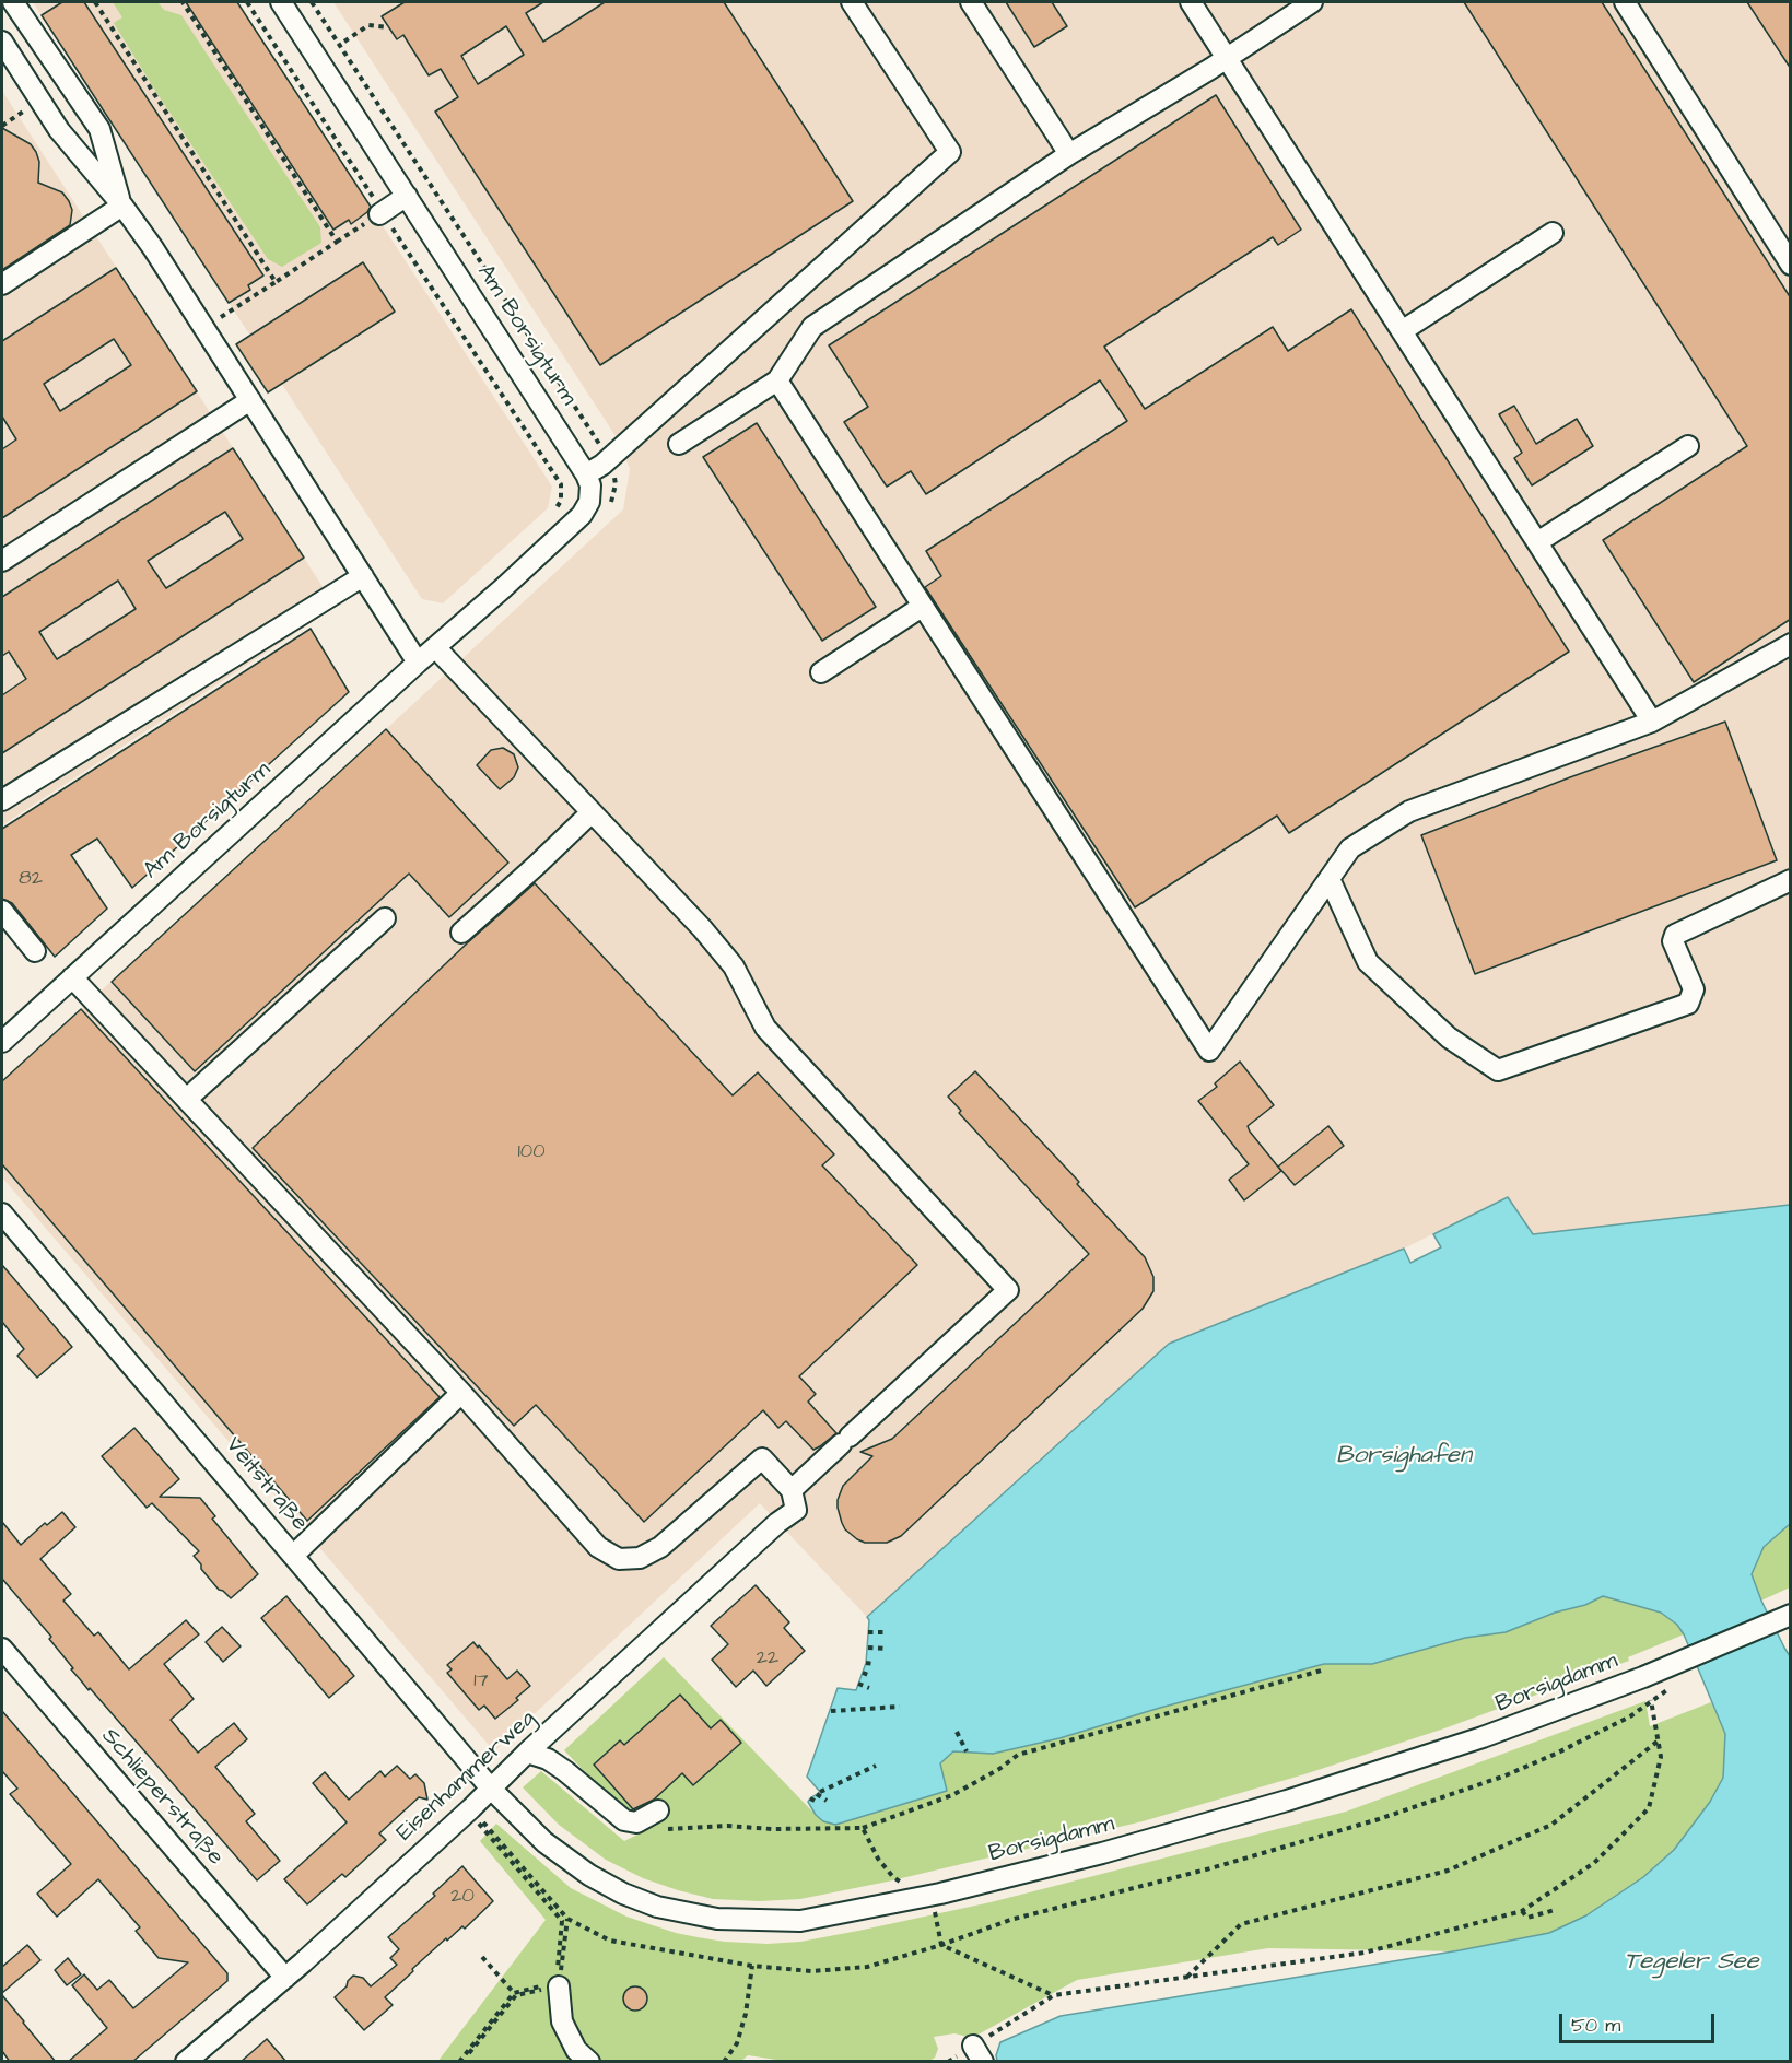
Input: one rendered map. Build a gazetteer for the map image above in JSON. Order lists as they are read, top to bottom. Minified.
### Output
{"streets":{"street":["Am Borsigturm","Veitstraße","Borsigdamm","Eisenhammerweg","Schlieperstraße"]},"crossings":[["Veitstraße","Borsigdamm"],["Veitstraße","Eisenhammerweg"],["Borsigdamm","Eisenhammerweg"],["Eisenhammerweg","Schlieperstraße"]],"water":["Borsighafen","Tegeler See"],"house_numbers":["82","100","22","17","20"],"scale_bar":"50 m"}
